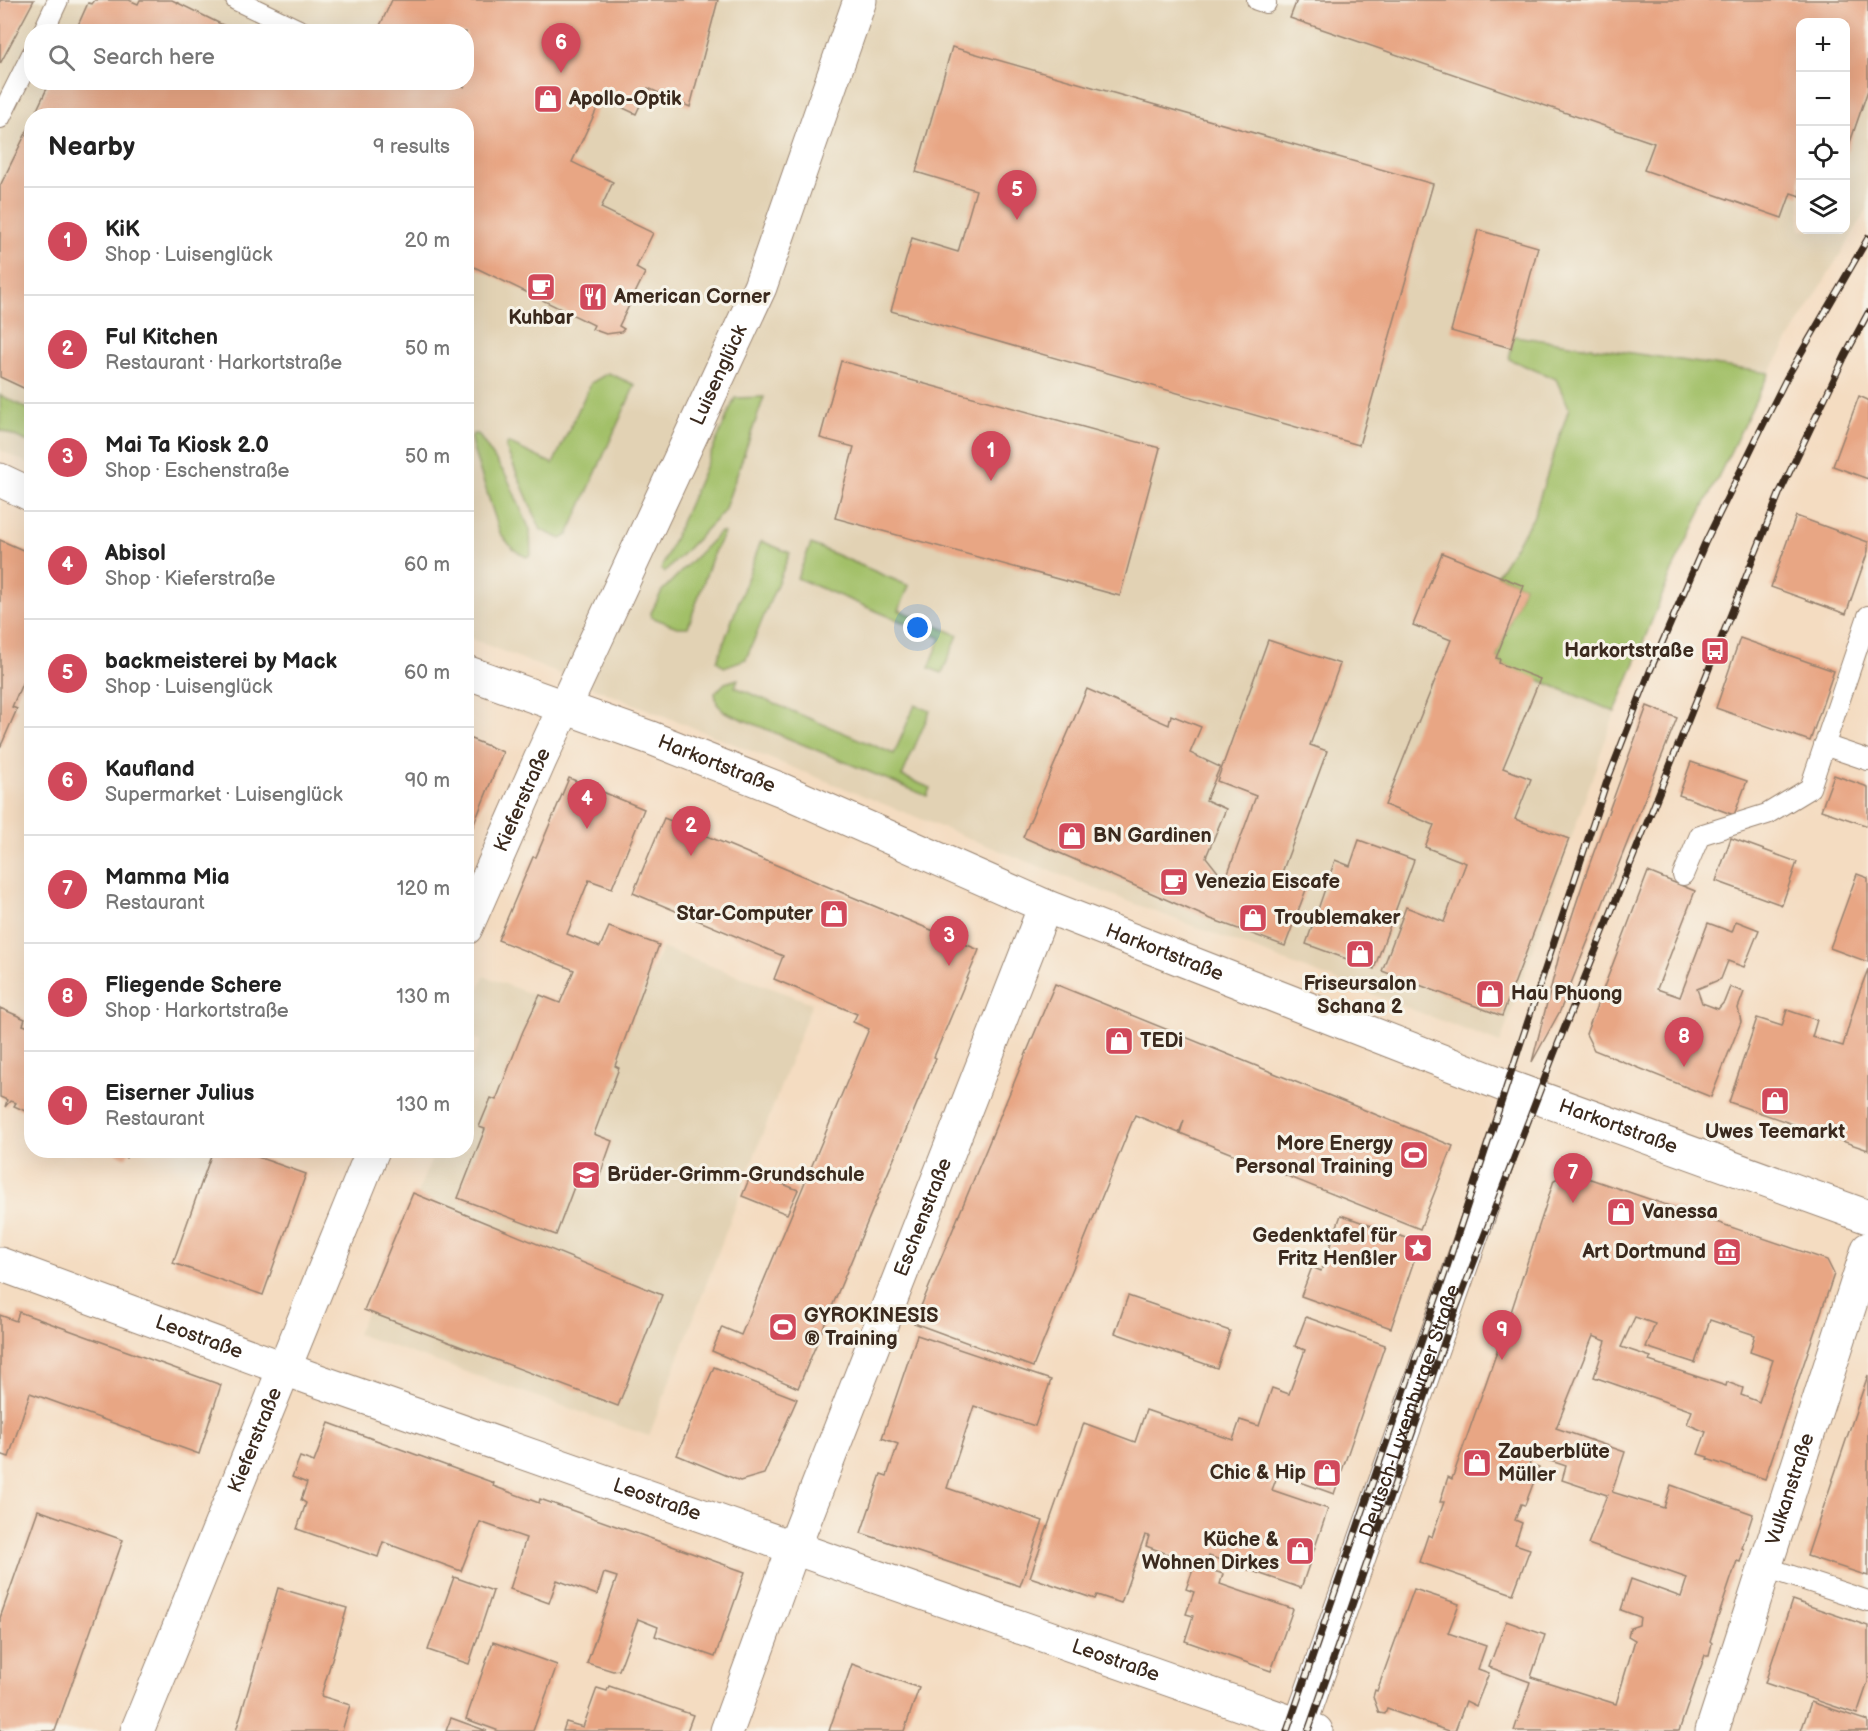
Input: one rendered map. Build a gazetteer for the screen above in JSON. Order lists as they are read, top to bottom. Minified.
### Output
{"streets":{"street":["Luisenglück","Harkortstraße","Kieferstraße","Eschenstraße","Leostraße","Deutsch-Luxemburger Straße","Vulkanstraße"]},"crossings":[["Luisenglück","Harkortstraße"],["Luisenglück","Kieferstraße"],["Harkortstraße","Kieferstraße"],["Harkortstraße","Eschenstraße"],["Harkortstraße","Deutsch-Luxemburger Straße"],["Kieferstraße","Leostraße"],["Eschenstraße","Leostraße"],["Leostraße","Deutsch-Luxemburger Straße"]],"places":{"shop":["Apollo-Optik","BN Gardinen","Star-Computer","Troublemaker","Friseursalon Schana 2","Hau Phuong","TEDi","Uwes Teemarkt","Vanessa","Zauberblüte Müller","Chic & Hip","Küche & Wohnen Dirkes"],"cafe":["Kuhbar","Venezia Eiscafe"],"restaurant":["American Corner"],"bus stop":["Harkortstraße"],"sports":["More Energy Personal Training","GYROKINESIS ® Training"],"school or university":["Brüder-Grimm-Grundschule"],"place":["Gedenktafel für Fritz Henßler"],"museum":["Art Dortmund"]},"page":{"map_buttons":["+","−"],"pins":["6","5","1","4","2","3","8","7","9"],"search":"Search here","heading":["Nearby","9 results"],"list":[{"mark":"1","name":"KiK","note":"Shop · Luisenglück","value":"20 m"},{"mark":"2","name":"Ful Kitchen","note":"Restaurant · Harkortstraße","value":"50 m"},{"mark":"3","name":"Mai Ta Kiosk 2.0","note":"Shop · Eschenstraße","value":"50 m"},{"mark":"4","name":"Abisol","note":"Shop · Kieferstraße","value":"60 m"},{"mark":"5","name":"backmeisterei by Mack","note":"Shop · Luisenglück","value":"60 m"},{"mark":"6","name":"Kaufland","note":"Supermarket · Luisenglück","value":"90 m"},{"mark":"7","name":"Mamma Mia","note":"Restaurant","value":"120 m"},{"mark":"8","name":"Fliegende Schere","note":"Shop · Harkortstraße","value":"130 m"},{"mark":"9","name":"Eiserner Julius","note":"Restaurant","value":"130 m"}]}}
